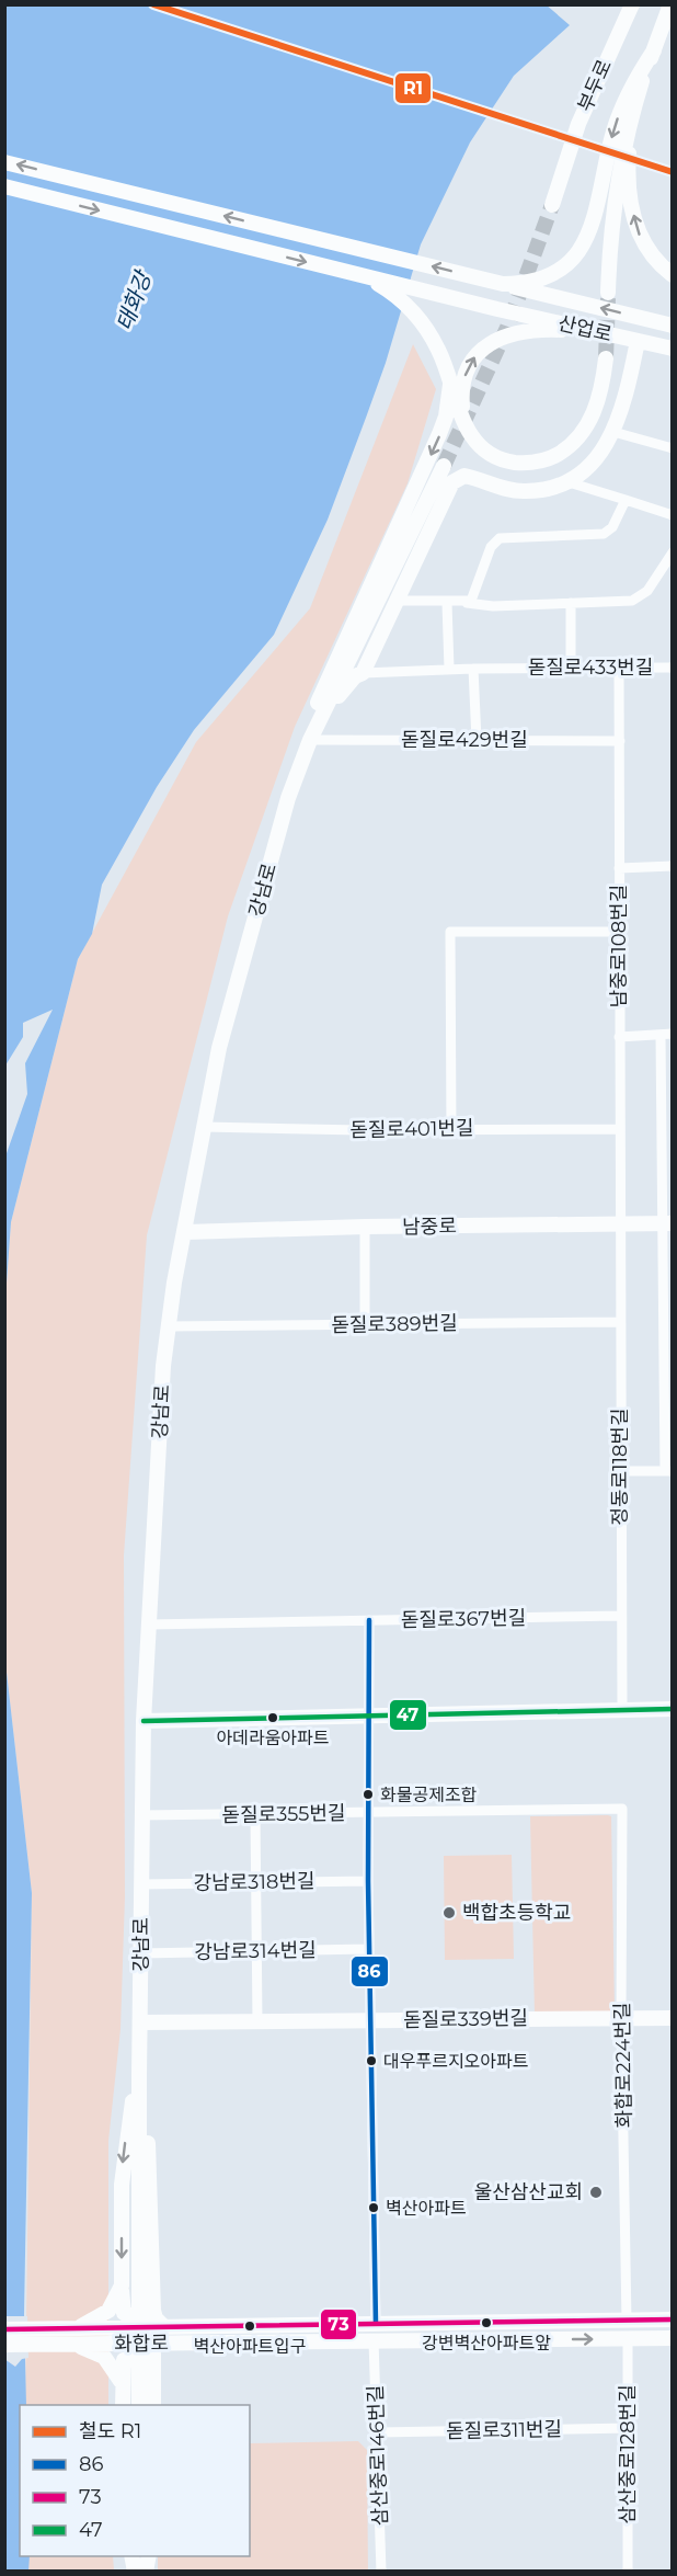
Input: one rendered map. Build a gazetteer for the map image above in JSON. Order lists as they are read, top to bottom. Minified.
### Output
{"streets":{"main road":["부두로","산업로","강남로","남중로","돋질로339번길","화합로"],"street":["돋질로433번길","돋질로429번길","남중로108번길","돋질로401번길","돋질로389번길","정동로118번길","돋질로367번길","돋질로355번길","강남로318번길","강남로314번길","화합로224번길","돋질로311번길","삼산중로128번길","삼산중로146번길"]},"crossings":[["돋질로433번길","남중로108번길"],["돋질로429번길","강남로"],["돋질로429번길","남중로108번길"],["강남로","돋질로401번길"],["강남로","남중로"],["강남로","돋질로389번길"],["강남로","돋질로367번길"],["강남로","돋질로355번길"],["강남로","강남로318번길"],["강남로","강남로314번길"],["강남로","돋질로339번길"],["남중로108번길","돋질로401번길"],["남중로108번길","남중로"],["남중로108번길","정동로118번길"],["남중로","정동로118번길"],["돋질로389번길","정동로118번길"],["정동로118번길","돋질로367번길"],["돋질로355번길","화합로224번길"],["돋질로339번길","화합로224번길"],["화합로224번길","화합로"],["화합로","삼산중로128번길"],["화합로","삼산중로146번길"],["돋질로311번길","삼산중로128번길"],["돋질로311번길","삼산중로146번길"]],"water":["태화강"],"places":["아데라움아파트","화물공제조합","백합초등학교","대우푸르지오아파트","울산삼산교회","벽산아파트","강변벽산아파트앞","벽산아파트입구"],"lines":["rail line R1","transit line 86","transit line 47","transit line 73"],"legend":["철도 R1","86","73","47"]}
